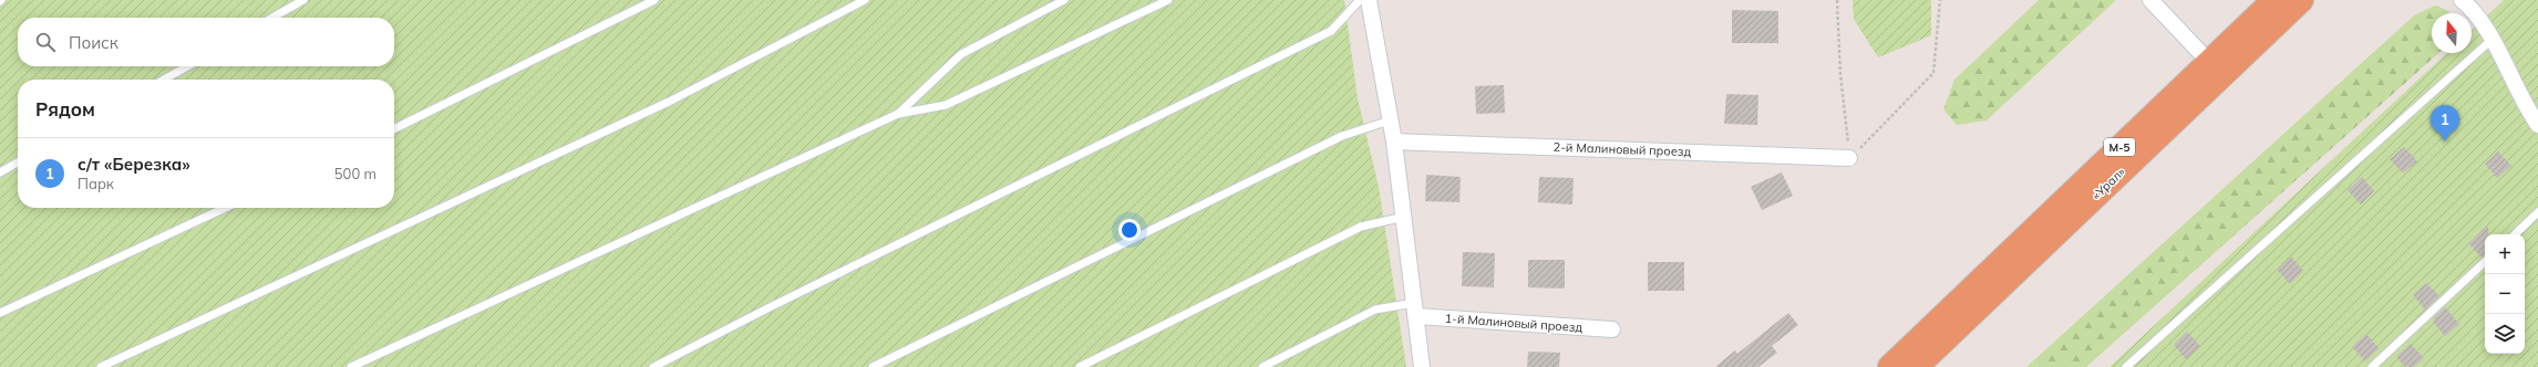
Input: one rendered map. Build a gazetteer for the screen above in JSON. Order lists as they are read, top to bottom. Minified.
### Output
{"streets":{"highway":["М-5","«Урал»"],"street":["2-й Малиновый проезд","1-й Малиновый проезд"]},"north":"top","page":{"search":"Поиск","heading":"Рядом","pins":"1","list":[{"mark":"1","name":"с/т «Березка»","note":"Парк","value":"500 m"}],"map_buttons":["+","−"]}}
